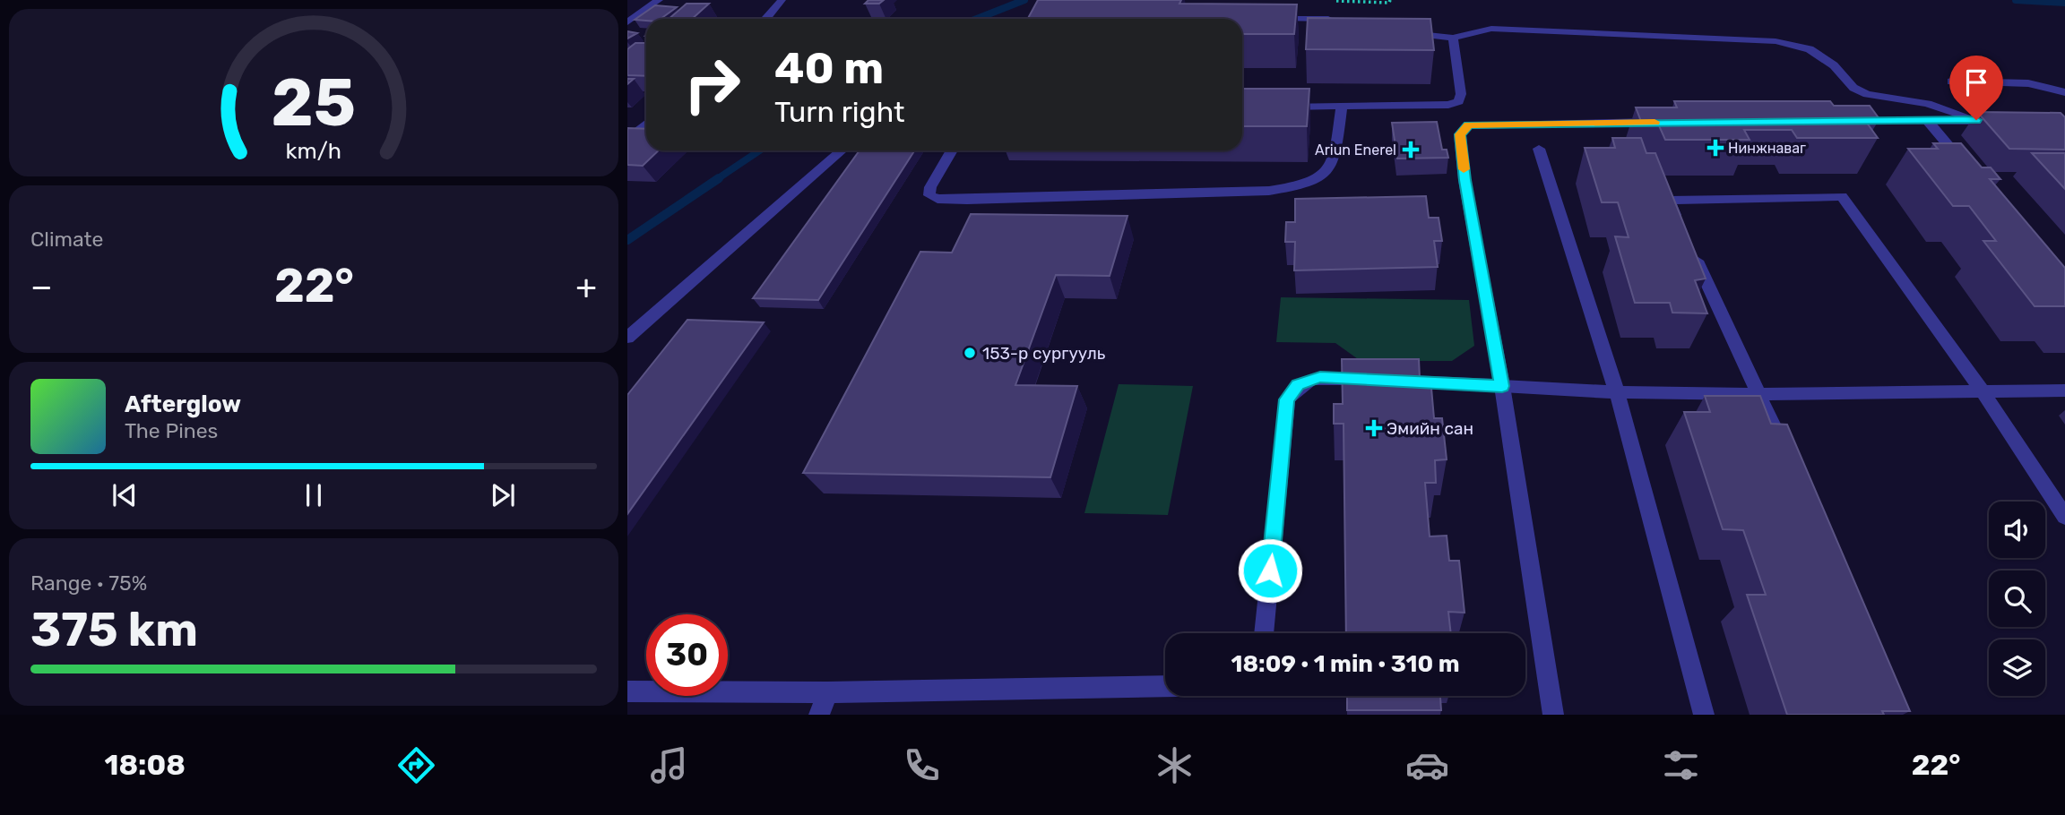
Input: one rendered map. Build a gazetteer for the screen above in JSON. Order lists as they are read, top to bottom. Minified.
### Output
{"places":{"health":["Нинжнаваг","Ariun Enerel","Эмийн сан"],"other":["153-р сургууль"]},"page":{"turn":["40 m","Turn right"],"tile":["Climate",["Range · 75%","375 km"]],"heat":["−","22°","+"],"song":["Afterglow","The Pines"],"limit":"30","trip":"18:09 · 1 min · 310 m","tabs":["18:08","22°"],"gauge":["25","km/h"]}}
